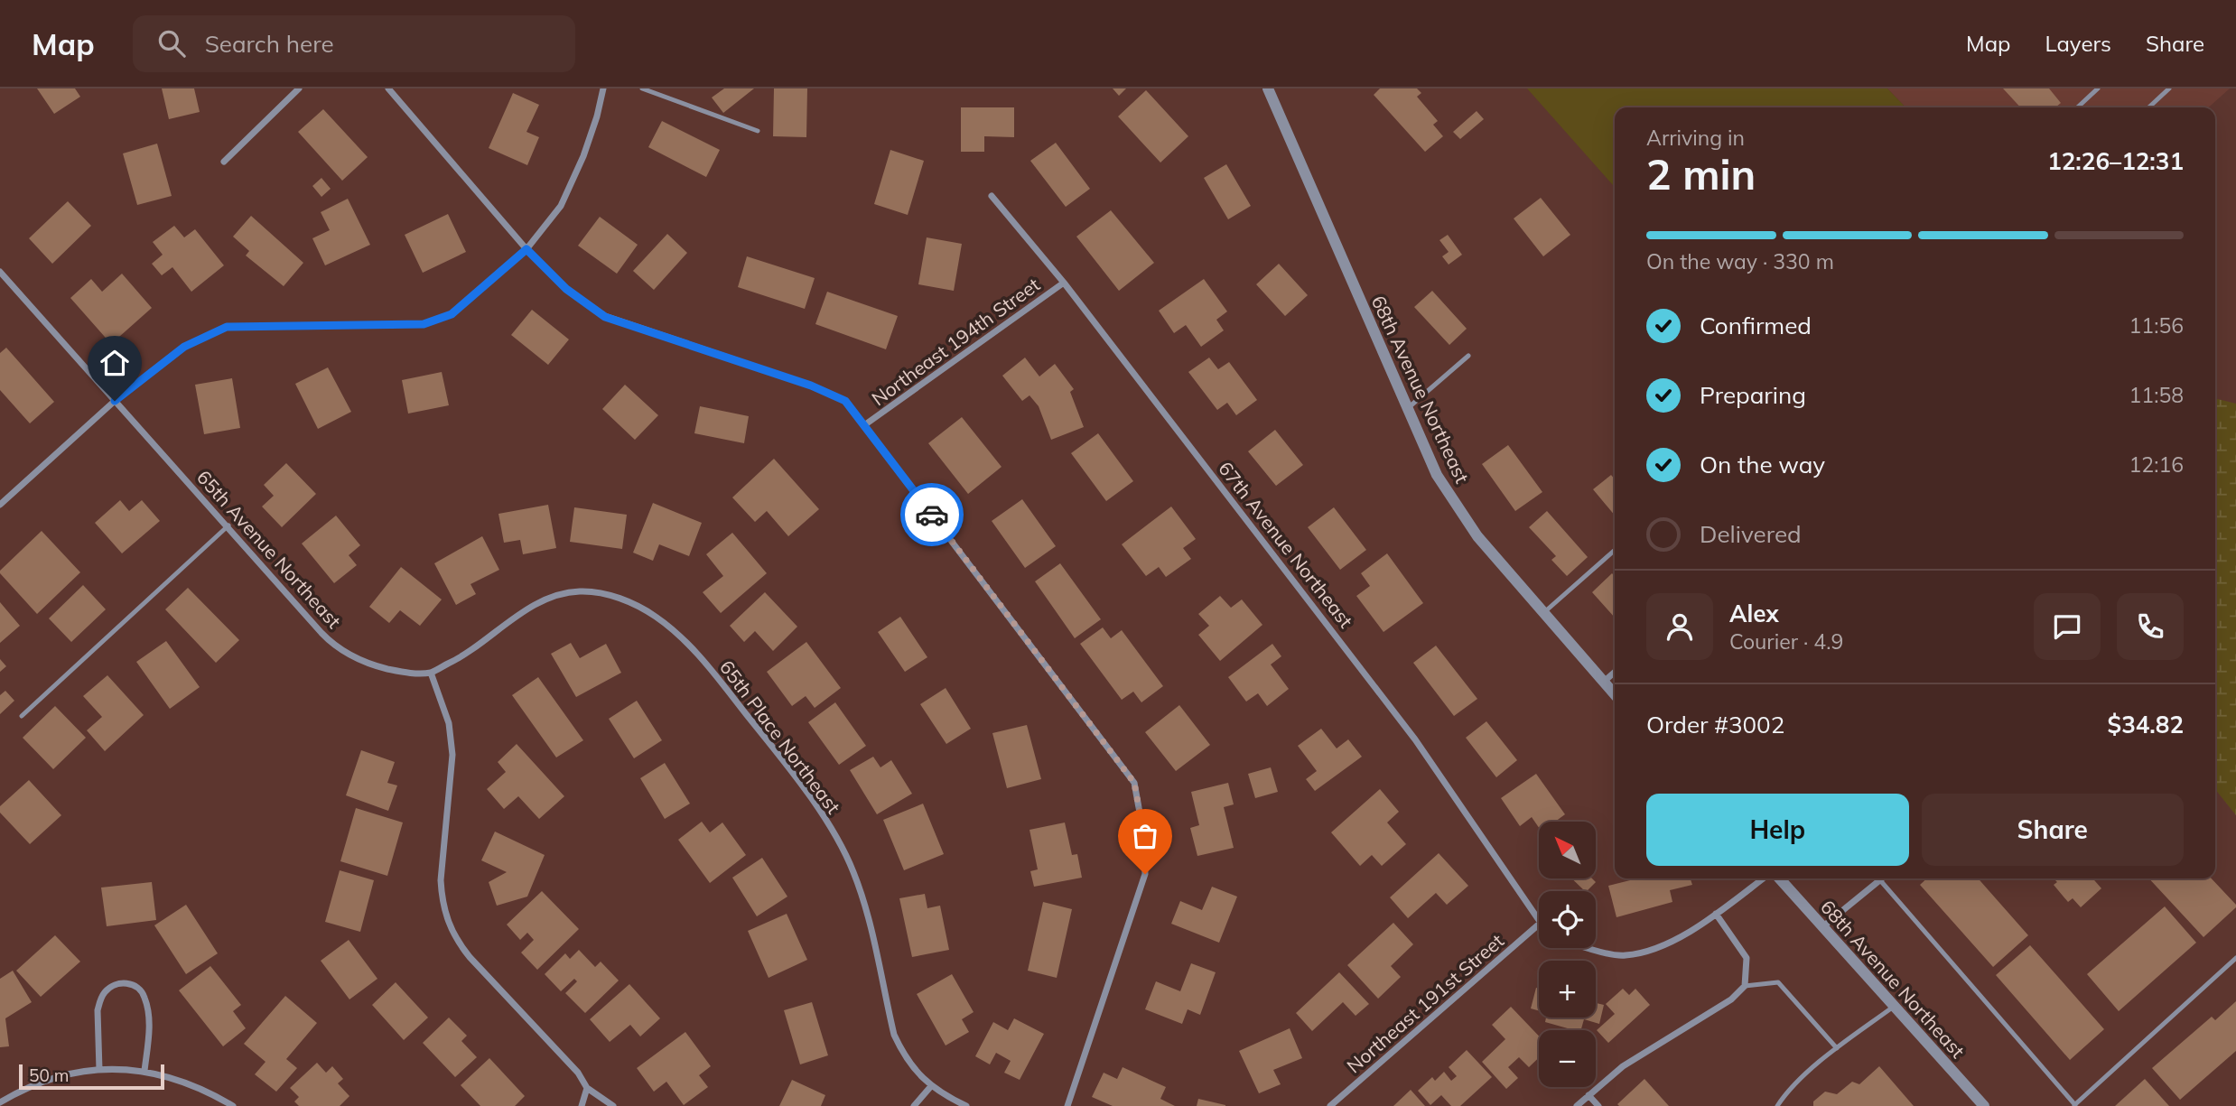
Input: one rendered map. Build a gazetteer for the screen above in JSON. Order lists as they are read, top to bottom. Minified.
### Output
{"streets":{"street":["Northeast 194th Street","68th Avenue Northeast","67th Avenue Northeast","65th Avenue Northeast","65th Place Northeast","Northeast 191st Street"]},"crossings":[["Northeast 194th Street","67th Avenue Northeast"],["65th Avenue Northeast","65th Place Northeast"]],"scale_bar":"50 m","north":"top left","page":{"header":"Map","search":"Search here","nav":["Map","Layers","Share"],"heading":["2 min","Arriving in","12:26–12:31"],"panel":["Alex","Courier · 4.9","Order #3002","$34.82"],"bar":"On the way · 330 m","list":[["Confirmed","11:56"],["Preparing","11:58"],["On the way","12:16"],"Delivered"],"buttons":["Help","Share"],"map_buttons":["+","−"],"scale":"50 m"}}
